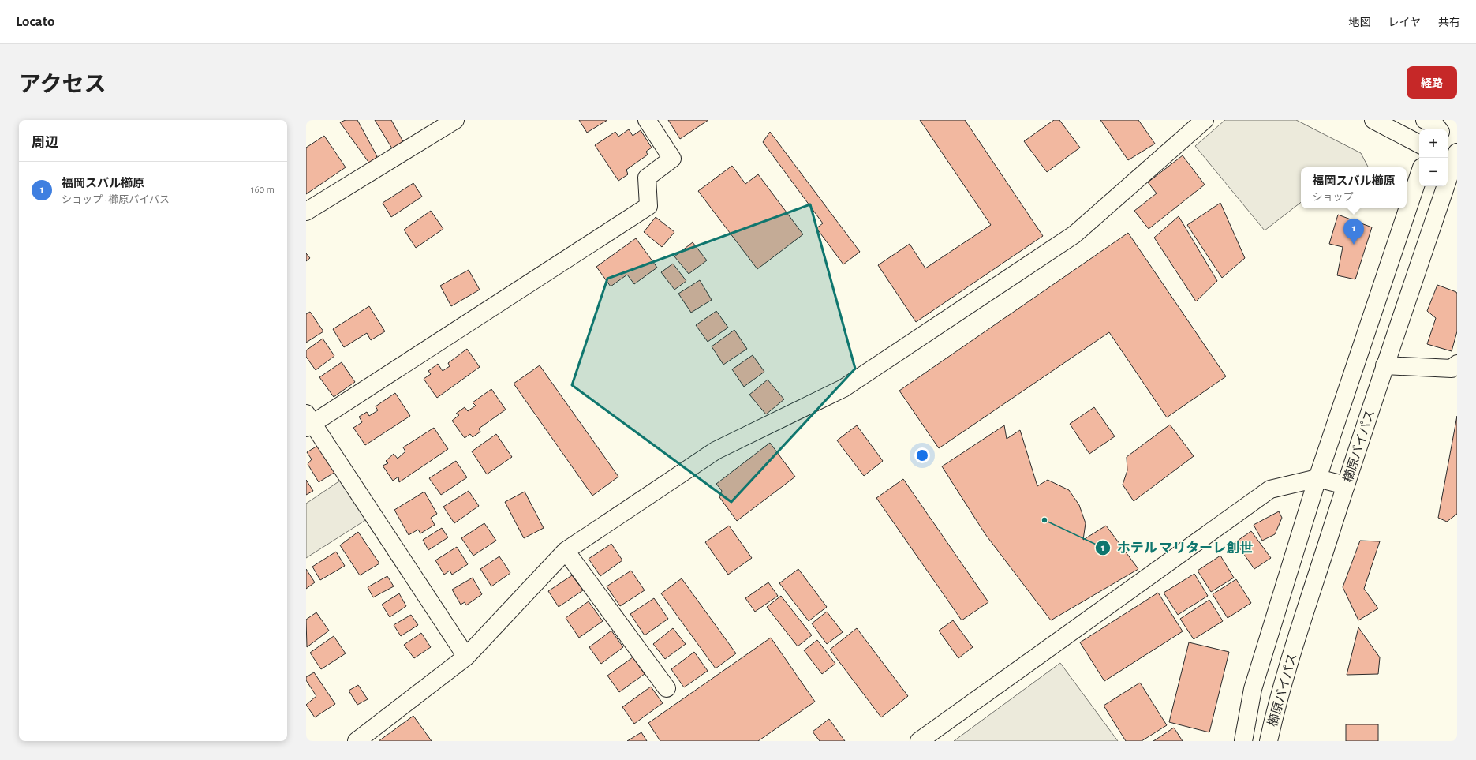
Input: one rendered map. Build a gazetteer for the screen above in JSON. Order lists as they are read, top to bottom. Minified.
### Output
{"streets":{"street":["櫛原バイパス"]},"places":["ホテル マリターレ創世"],"page":{"header":"Locato","nav":["地図","レイヤ","共有"],"title":"アクセス","buttons":"経路","heading":"周辺","map_buttons":["+","−"],"list":[{"mark":"1","name":"福岡スバル櫛原","note":"ショップ · 櫛原バイパス","value":"160 m"}],"popup":["福岡スバル櫛原","ショップ"],"pins":"1"}}
